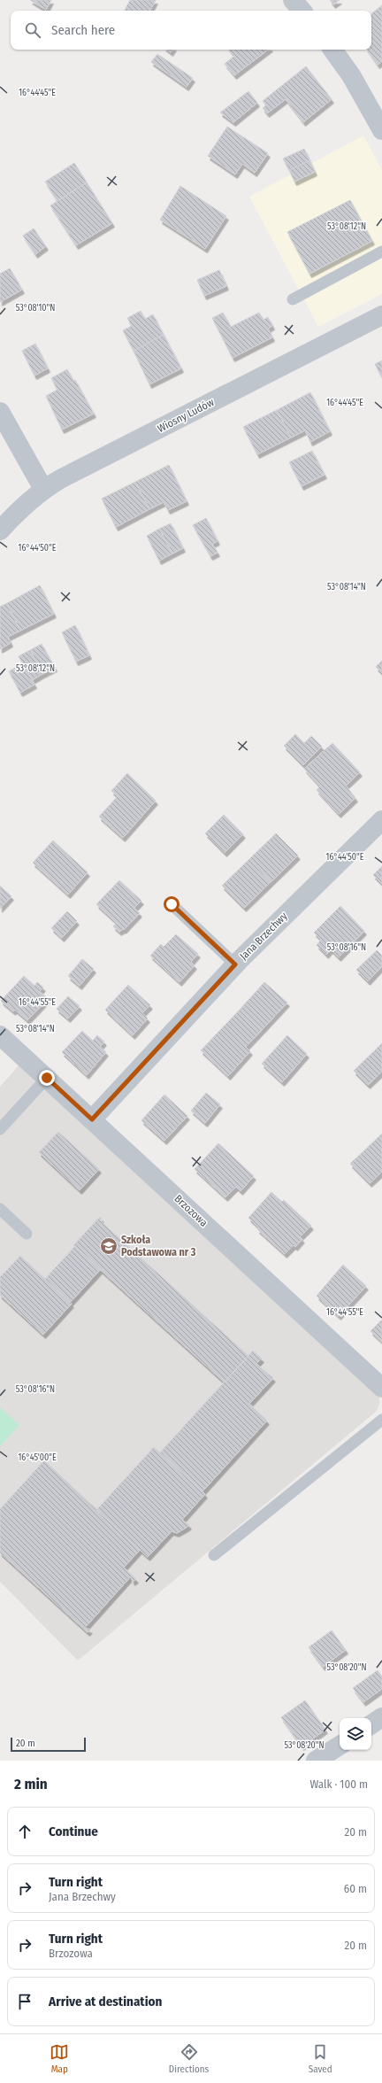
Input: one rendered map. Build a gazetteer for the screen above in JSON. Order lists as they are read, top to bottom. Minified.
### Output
{"streets":{"street":["Wiosny Ludów","Jana Brzechwy","Brzozowa"]},"crossings":[["Jana Brzechwy","Brzozowa"]],"places":{"school or university":["Szkoła Podstawowa nr 3"]},"scale_bar":"20 m","page":{"search":"Search here","scale":"20 m","heading":["2 min","Walk · 100 m"],"list":[["Continue","20 m"],["Turn right","Jana Brzechwy","60 m"],["Turn right","Brzozowa","20 m"],"Arrive at destination"],"nav":["Map","Directions","Saved"]},"coordinates":["16°44'45\"E","53°08'12\"N","53°08'10\"N","16°44'50\"E","53°08'14\"N","53°08'16\"N","16°44'55\"E","16°45'00\"E","53°08'20\"N"]}
